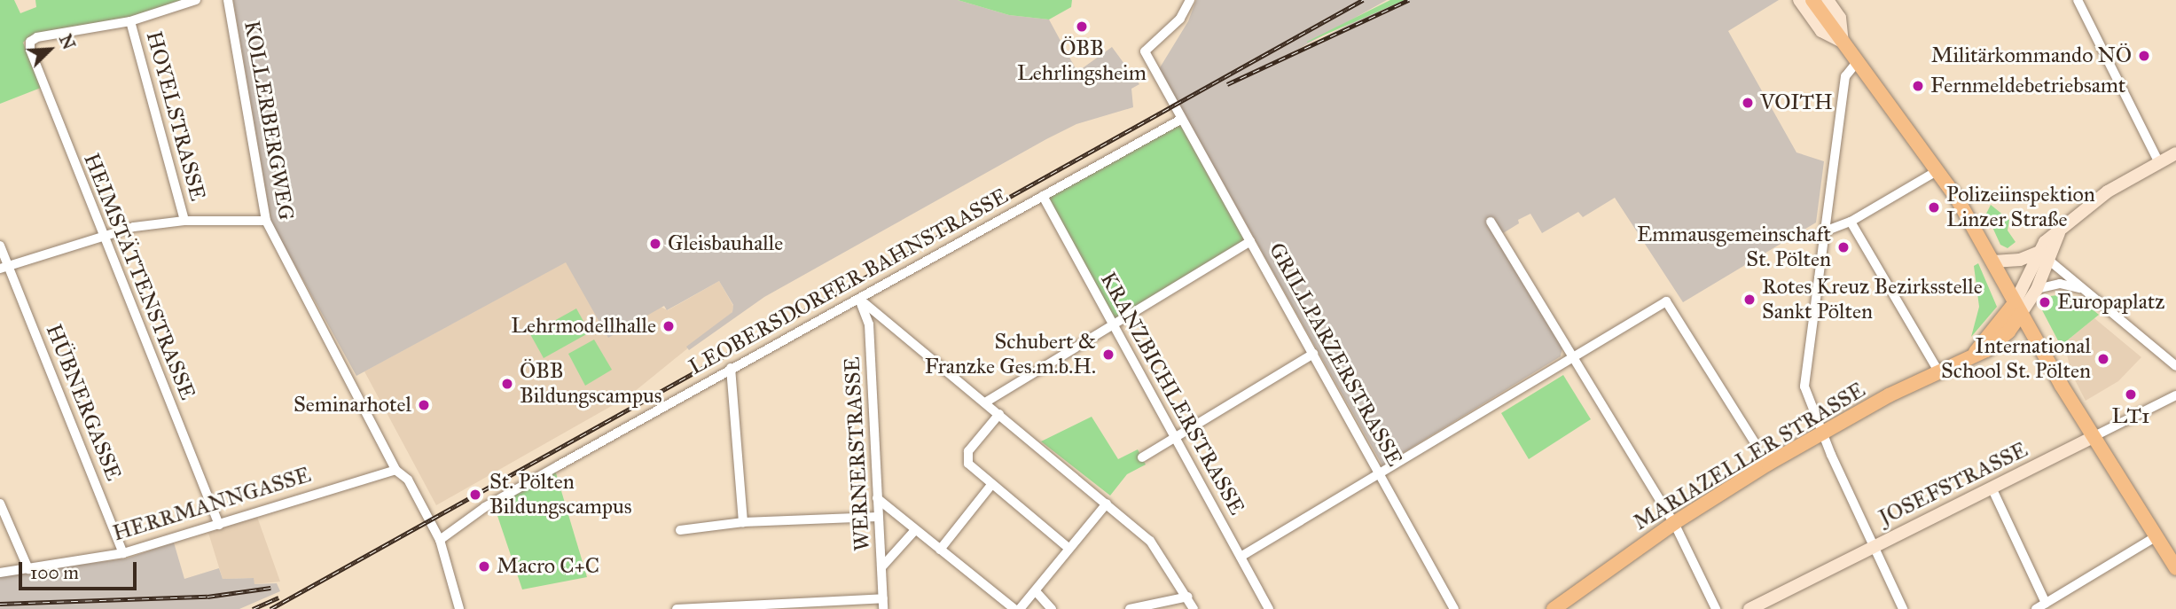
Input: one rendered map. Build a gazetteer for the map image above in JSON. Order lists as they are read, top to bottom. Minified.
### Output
{"streets":{"main road":["MARIAZELLER STRASSE"],"street":["HOYELSTRASSE","KOLLERBERGWEG","HEIMSTÄTTENSTRASSE","LEOBERSDORFER BAHNSTRASSE","GRILLPARZERSTRASSE","KRANZBICHLERSTRASSE","HÜBNERGASSE","WERNERSTRASSE","JOSEFSTRASSE","HERRMANNGASSE"]},"crossings":[["HOYELSTRASSE","HEIMSTÄTTENSTRASSE"],["KOLLERBERGWEG","LEOBERSDORFER BAHNSTRASSE"],["KOLLERBERGWEG","HERRMANNGASSE"],["HEIMSTÄTTENSTRASSE","HERRMANNGASSE"],["LEOBERSDORFER BAHNSTRASSE","GRILLPARZERSTRASSE"],["LEOBERSDORFER BAHNSTRASSE","KRANZBICHLERSTRASSE"],["LEOBERSDORFER BAHNSTRASSE","WERNERSTRASSE"],["HÜBNERGASSE","HERRMANNGASSE"]],"places":["ÖBB Lehrlingsheim","Militärkommando NÖ","Fernmeldebetriebsamt","VOITH","Polizeiinspektion Linzer Straße","Gleisbauhalle","Emmausgemeinschaft St. Pölten","Rotes Kreuz Bezirksstelle Sankt Pölten","Europaplatz","Lehrmodellhalle","Schubert & Franzke Ges.m.b.H.","International School St. Pölten","ÖBB Bildungscampus","LT1","Seminarhotel","St. Pölten Bildungscampus","Macro C+C"],"scale_bar":"100 m","north":"top right"}
